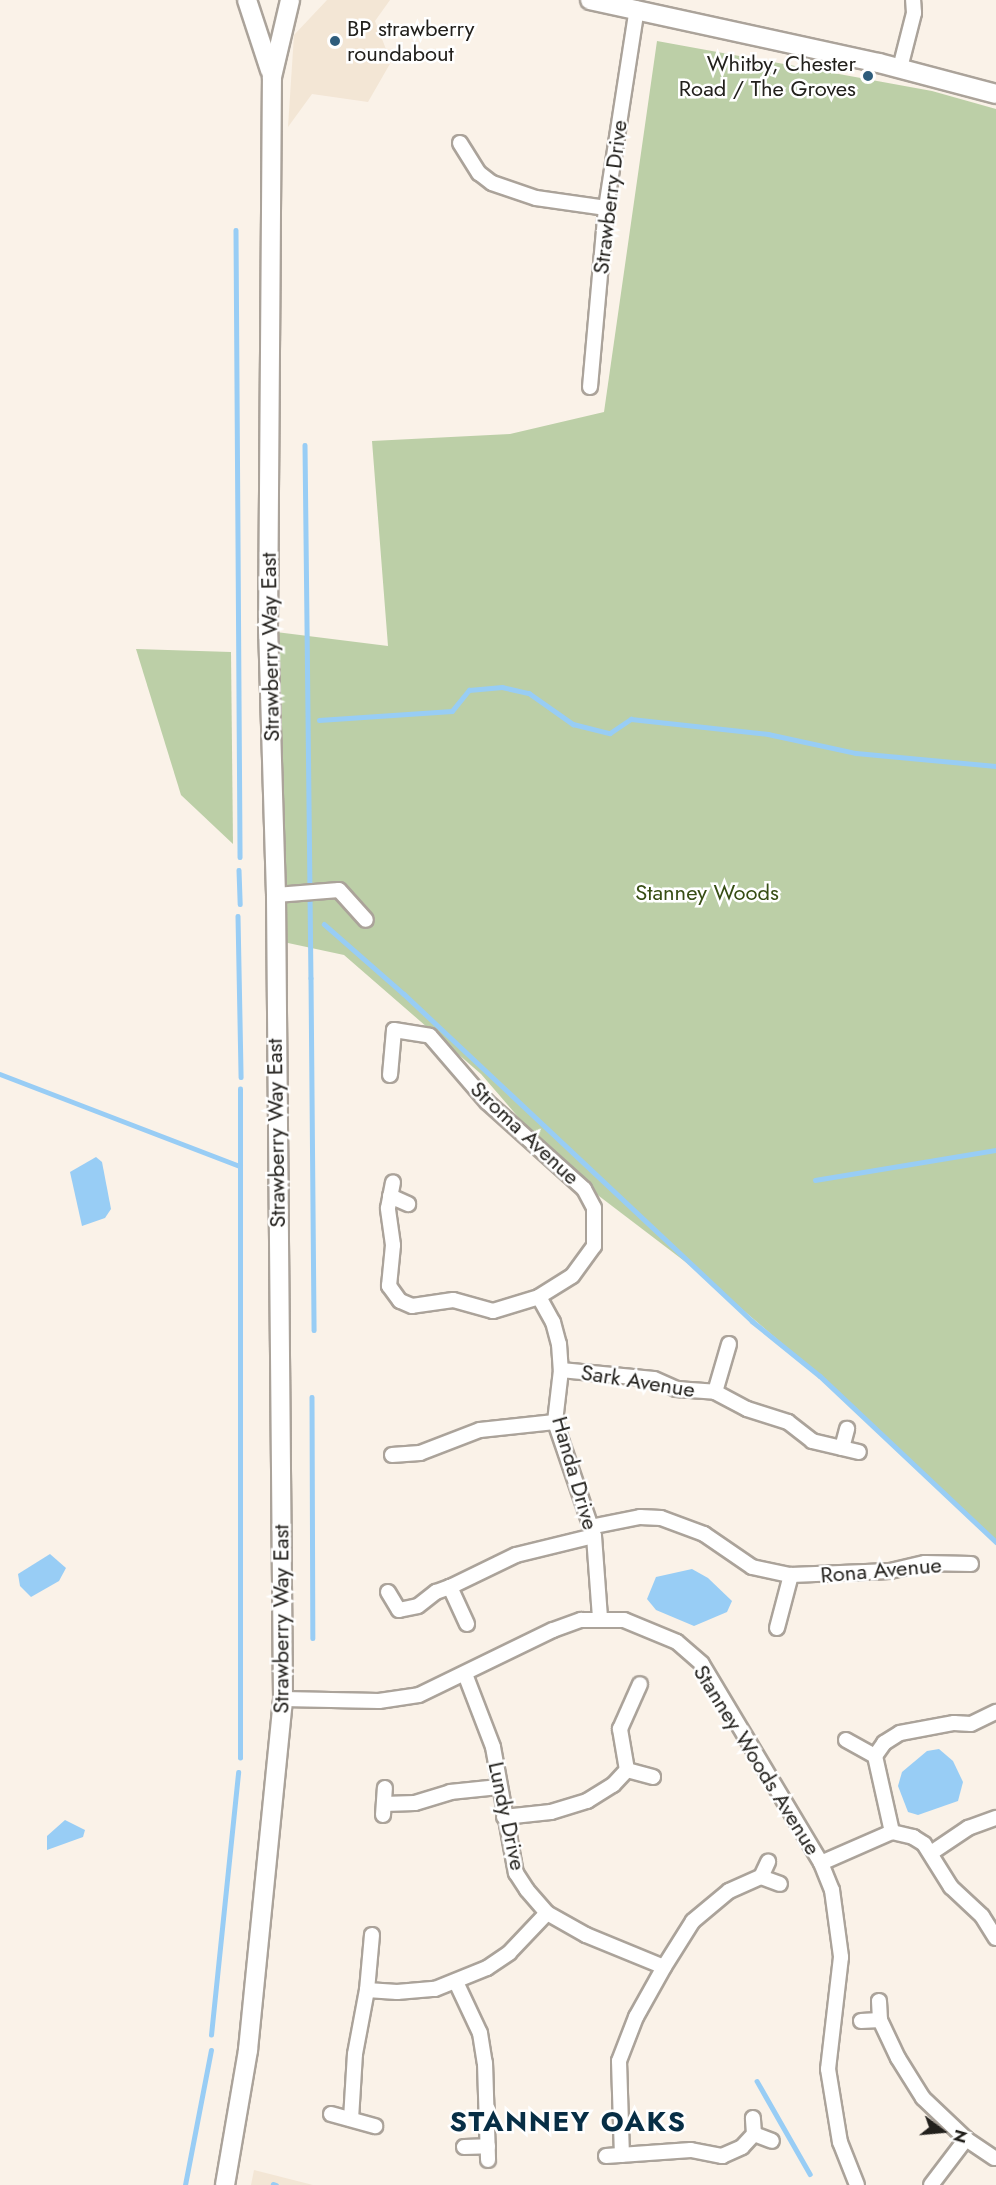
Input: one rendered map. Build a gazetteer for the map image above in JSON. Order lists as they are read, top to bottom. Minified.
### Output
{"streets":{"main road":["Strawberry Way East"],"street":["Strawberry Drive","Stroma Avenue","Sark Avenue","Handa Drive","Rona Avenue","Stanney Woods Avenue","Lundy Drive"]},"crossings":[["Strawberry Way East","Stanney Woods Avenue"],["Stroma Avenue","Handa Drive"],["Sark Avenue","Handa Drive"],["Handa Drive","Rona Avenue"],["Handa Drive","Stanney Woods Avenue"],["Stanney Woods Avenue","Lundy Drive"]],"districts":["STANNEY OAKS"],"parks":["Stanney Woods"],"places":["BP strawberry roundabout","Whitby, Chester Road / The Groves"],"north":"right"}
